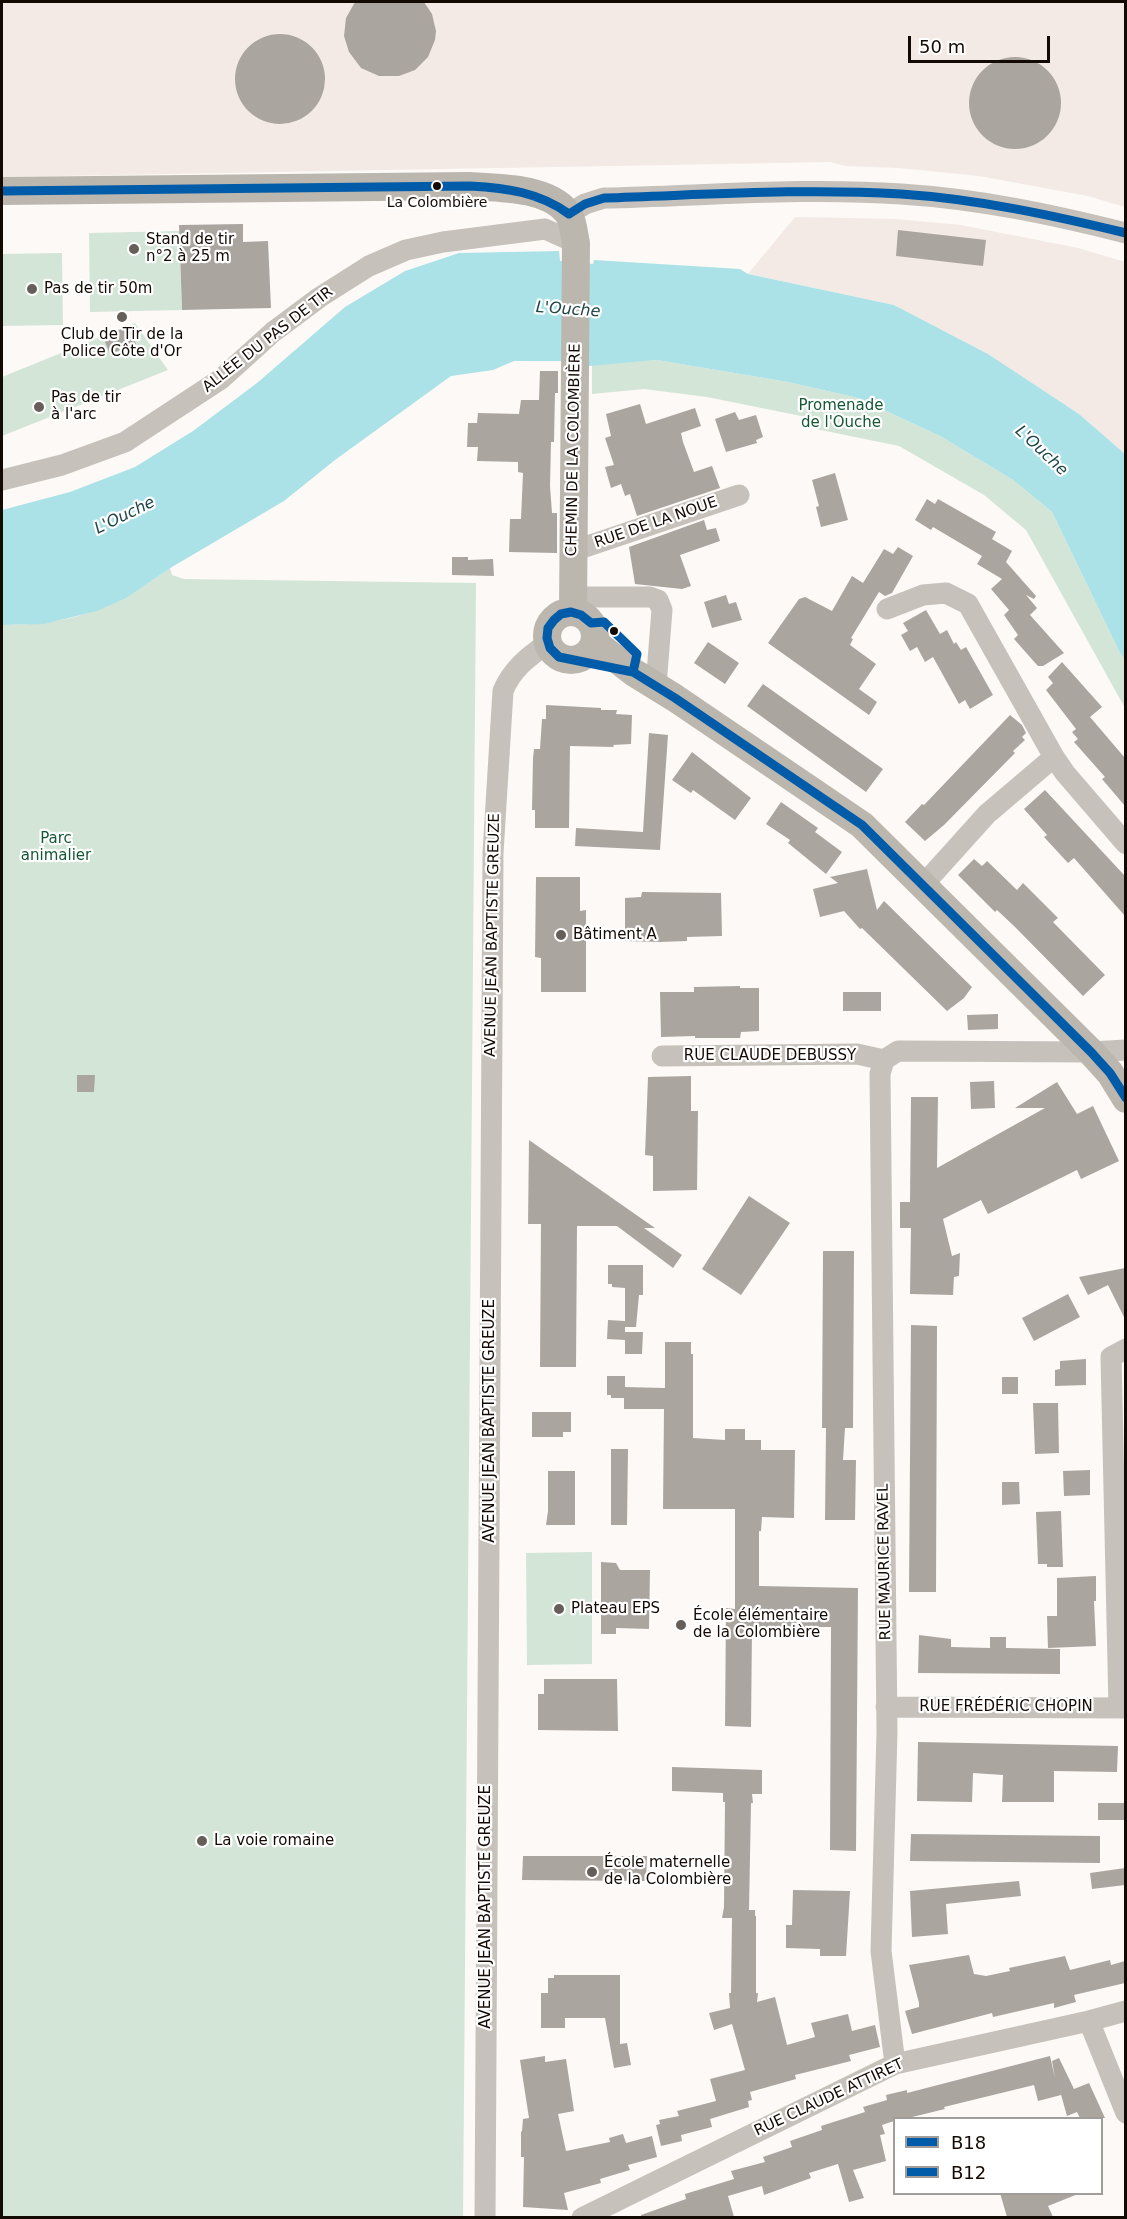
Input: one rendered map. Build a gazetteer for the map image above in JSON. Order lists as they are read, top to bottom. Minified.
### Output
{"streets":{"street":["ALLÉE DU PAS DE TIR","CHEMIN DE LA COLOMBIÈRE","RUE DE LA NOUE","AVENUE JEAN BAPTISTE GREUZE","RUE CLAUDE DEBUSSY","RUE MAURICE RAVEL","RUE FRÉDÉRIC CHOPIN","RUE CLAUDE ATTIRET"]},"crossings":[["ALLÉE DU PAS DE TIR","CHEMIN DE LA COLOMBIÈRE"],["CHEMIN DE LA COLOMBIÈRE","RUE DE LA NOUE"],["CHEMIN DE LA COLOMBIÈRE","AVENUE JEAN BAPTISTE GREUZE"],["RUE CLAUDE DEBUSSY","RUE MAURICE RAVEL"],["RUE MAURICE RAVEL","RUE FRÉDÉRIC CHOPIN"],["RUE MAURICE RAVEL","RUE CLAUDE ATTIRET"]],"water":["L'Ouche"],"parks":["Promenade de l'Ouche","Parc animalier"],"places":["La Colombière","Stand de tir n°2 à 25 m","Pas de tir 50m","Club de Tir de la Police Côte d'Or","Pas de tir à l'arc","Bâtiment A","Plateau EPS","École élémentaire de la Colombière","La voie romaine","École maternelle de la Colombière"],"lines":["transit line B18","transit line B12"],"legend":["B18","B12"],"scale_bar":"50 m"}
